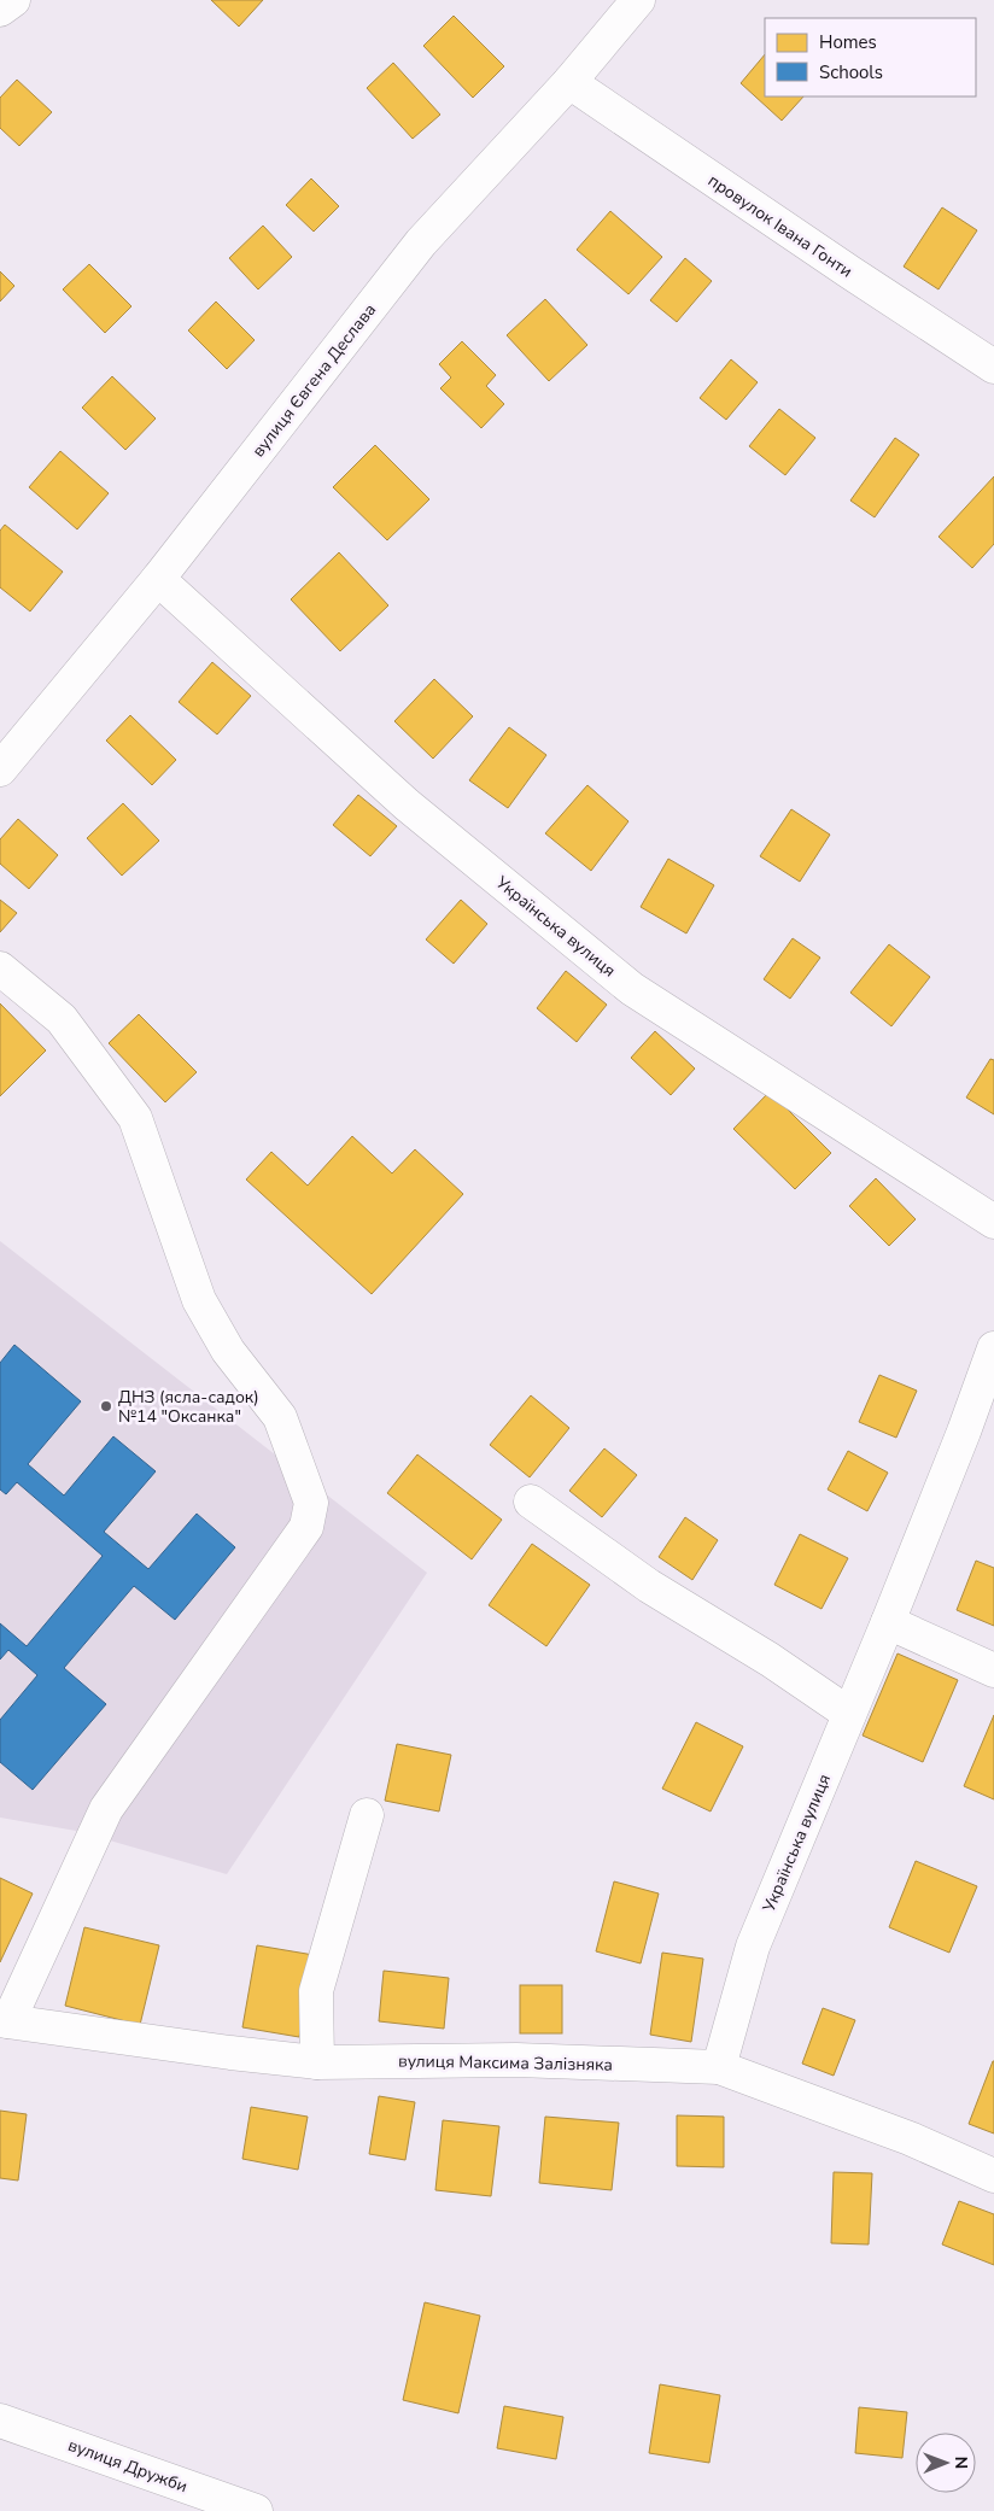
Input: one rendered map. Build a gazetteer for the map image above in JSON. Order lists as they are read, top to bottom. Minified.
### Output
{"streets":{"street":["провулок Івана Гонти","вулиця Євгена Деслава","Українська вулиця","вулиця Максима Залізняка","вулиця Дружби"]},"crossings":[["провулок Івана Гонти","вулиця Євгена Деслава"],["вулиця Євгена Деслава","Українська вулиця"],["Українська вулиця","вулиця Максима Залізняка"]],"places":["ДНЗ (ясла-садок) №14 \"Оксанка\""],"legend":["Homes","Schools"],"north":"right"}
